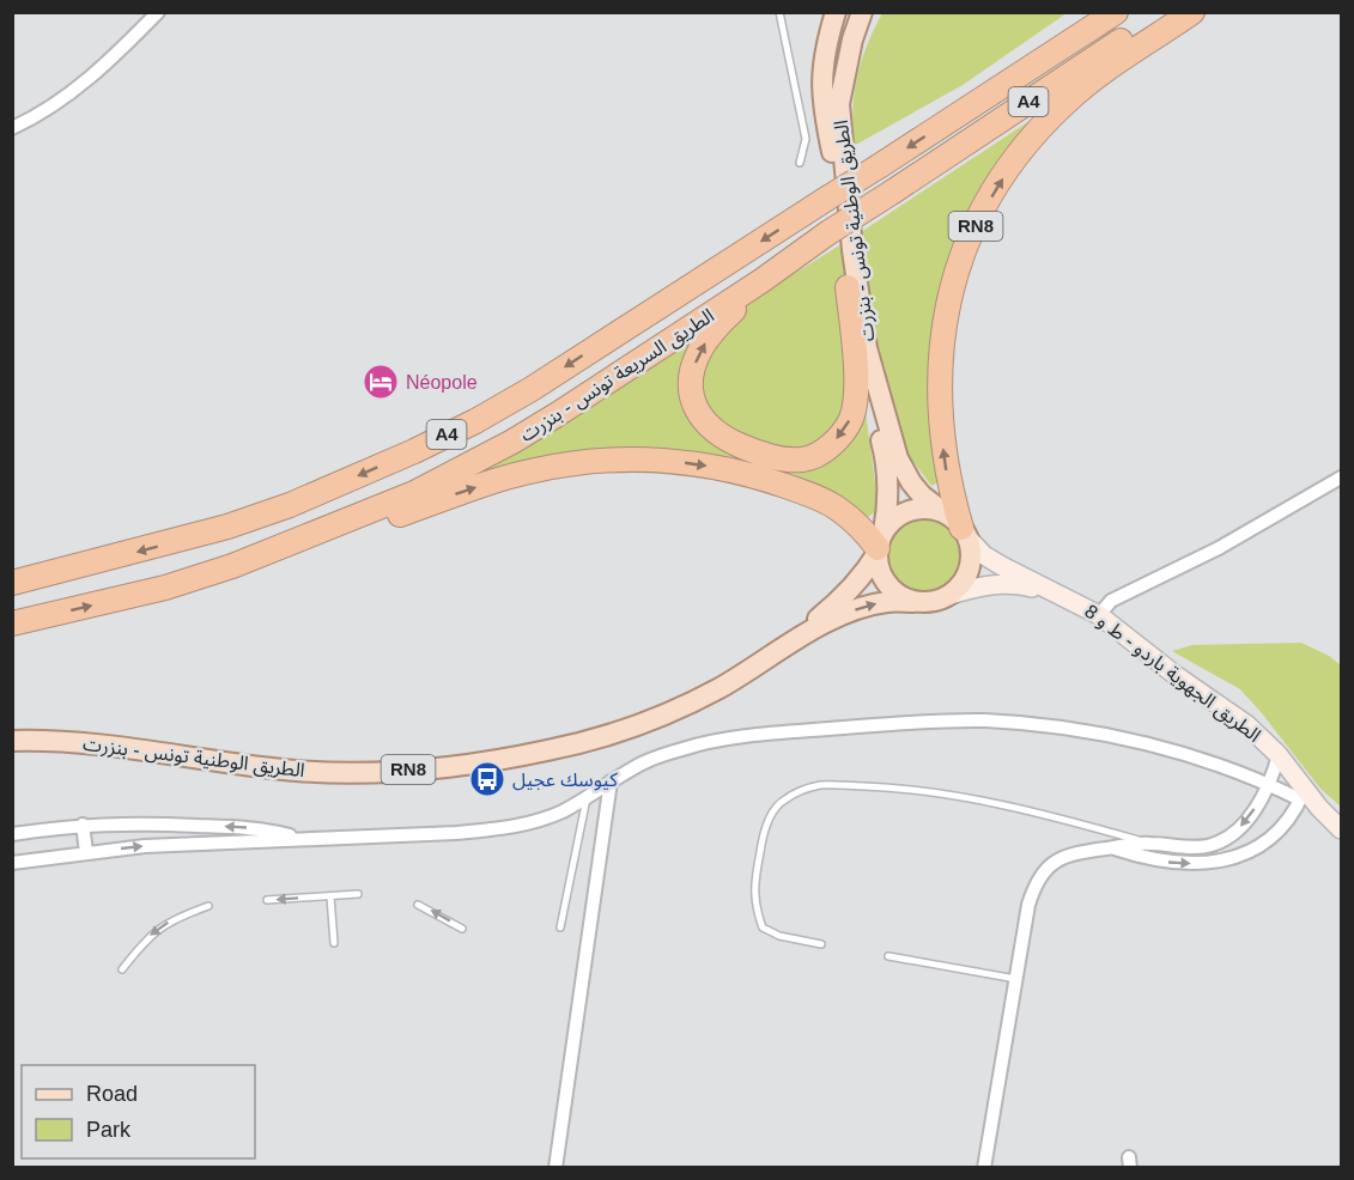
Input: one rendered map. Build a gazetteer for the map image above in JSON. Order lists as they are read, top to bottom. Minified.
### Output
{"streets":{"highway":["A4","RN8","الطريق السريعة تونس - بنزرت"],"main road":["الطريق الوطنية تونس - بنزرت","الطريق الجهوية باردو - ط و 8"]},"crossings":[["RN8","الطريق الوطنية تونس - بنزرت"],["RN8","الطريق الجهوية باردو - ط و 8"],["الطريق الوطنية تونس - بنزرت","الطريق الجهوية باردو - ط و 8"]],"places":{"hotel":["Néopole"],"bus stop":["كيوسك عجيل"]},"legend":["Road","Park"]}
